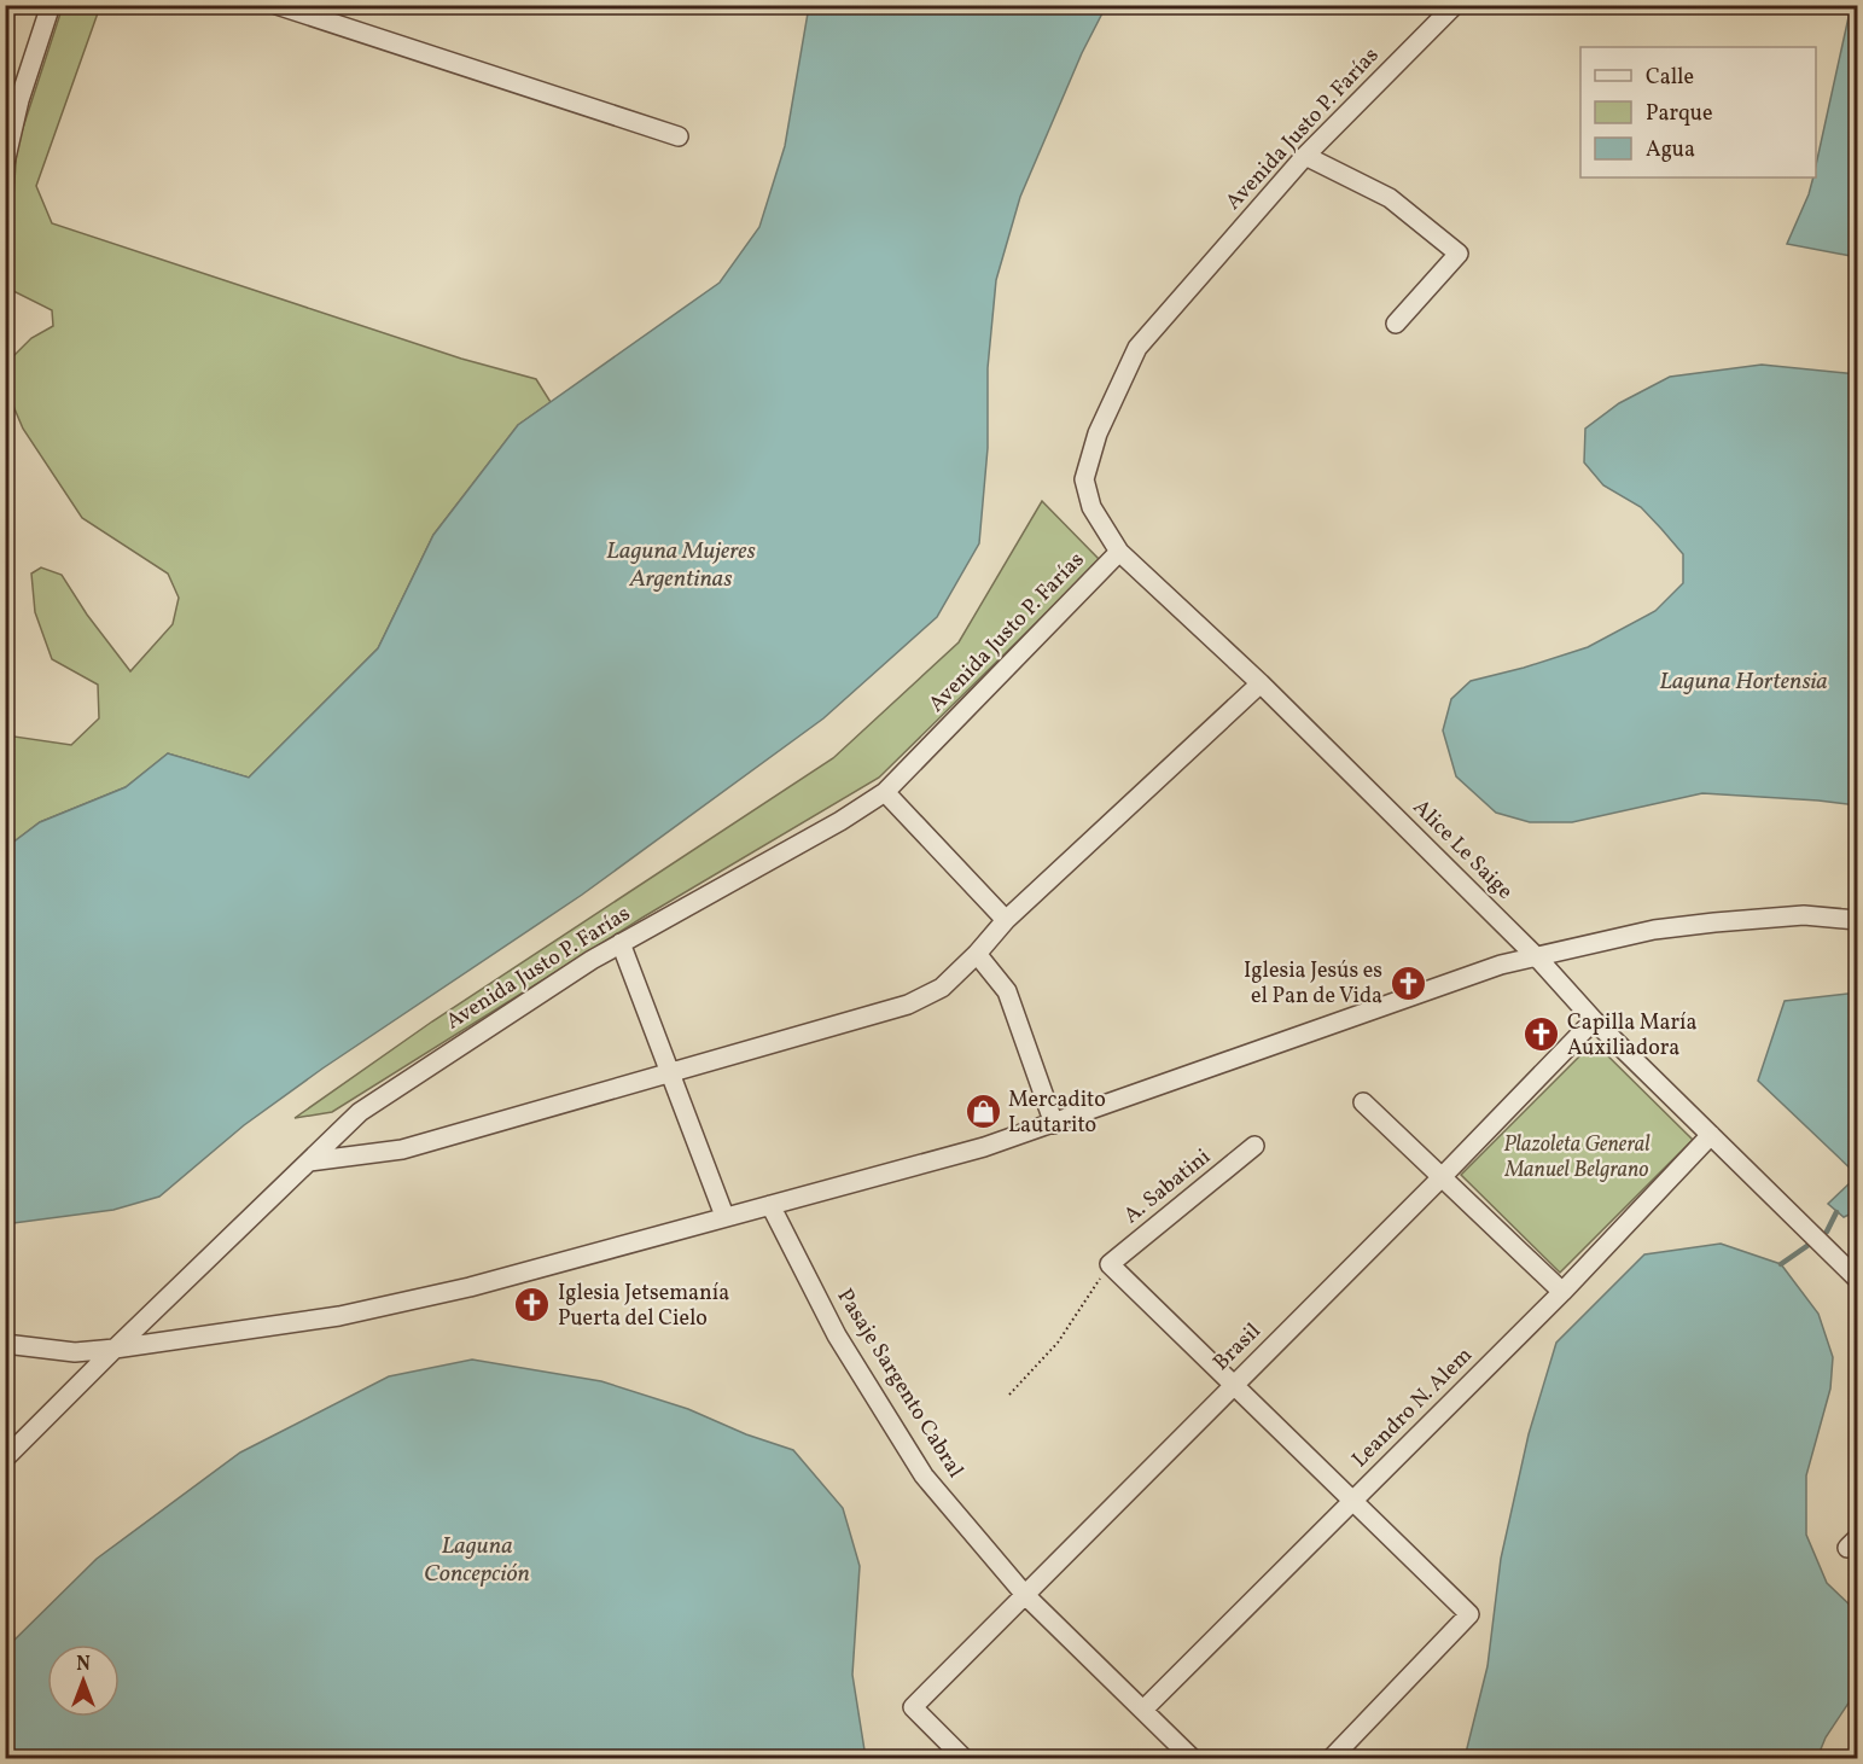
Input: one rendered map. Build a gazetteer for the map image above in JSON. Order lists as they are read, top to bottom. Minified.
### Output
{"streets":{"street":["Avenida Justo P. Farías","Alice Le Saige","A. Sabatini","Brasil","Pasaje Sargento Cabral","Leandro N. Alem"]},"crossings":[["Avenida Justo P. Farías","Alice Le Saige"],["Alice Le Saige","Brasil"],["Alice Le Saige","Leandro N. Alem"],["Brasil","Pasaje Sargento Cabral"],["Pasaje Sargento Cabral","Leandro N. Alem"]],"water":["Laguna Mujeres Argentinas","Laguna Hortensia","Laguna Concepción"],"parks":["Plazoleta General Manuel Belgrano"],"places":{"church":["Iglesia Jesús es el Pan de Vida","Capilla María Auxiliadora","Iglesia Jetsemanía Puerta del Cielo"],"shop":["Mercadito Lautarito"]},"legend":["Calle","Parque","Agua"],"north":"top"}
